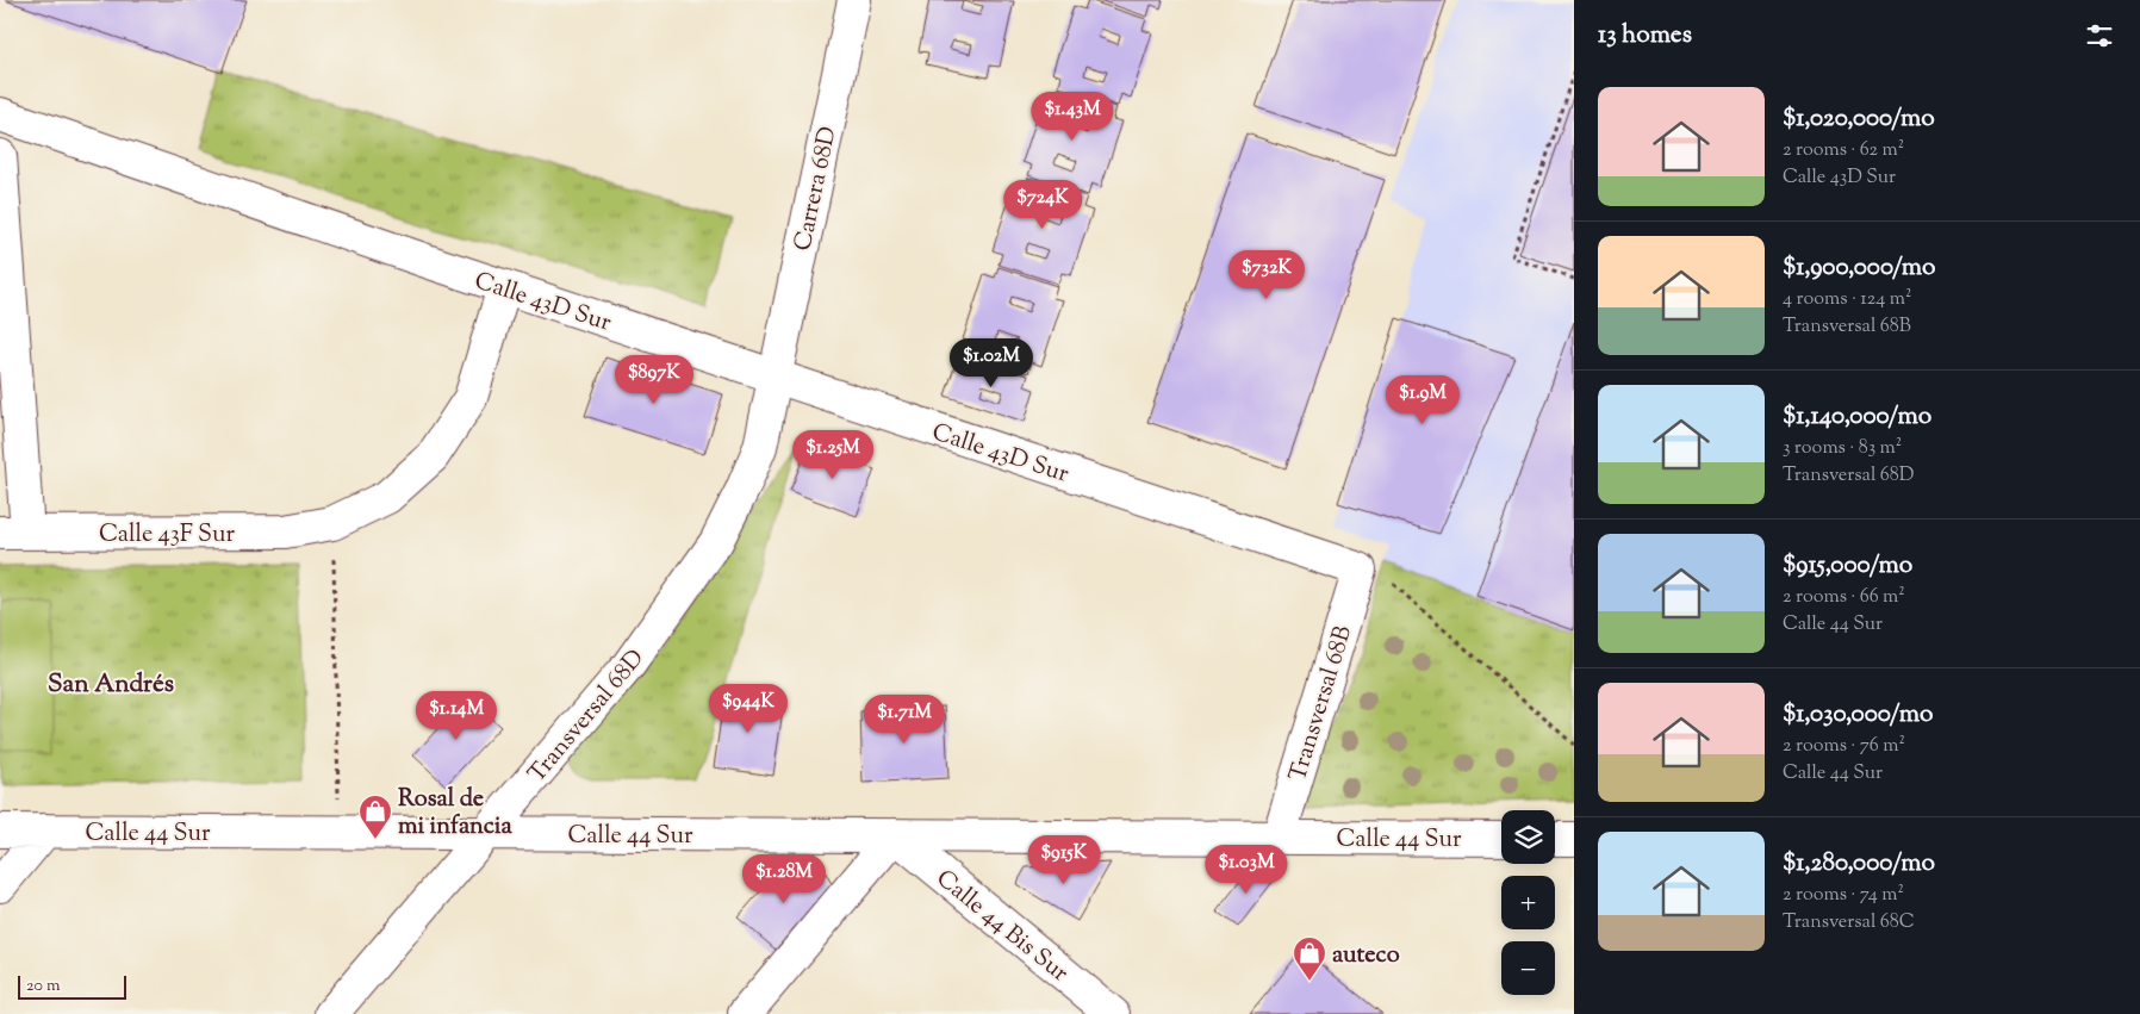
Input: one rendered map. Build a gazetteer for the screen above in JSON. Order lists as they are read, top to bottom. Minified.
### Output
{"streets":{"street":["Carrera 68D","Calle 43D Sur","Calle 43F Sur","Transversal 68B","Transversal 68D","Calle 44 Sur","Calle 44 Bis Sur"]},"crossings":[["Carrera 68D","Calle 43D Sur"],["Carrera 68D","Transversal 68D"],["Calle 43D Sur","Calle 43F Sur"],["Calle 43D Sur","Transversal 68B"],["Calle 43D Sur","Transversal 68D"],["Transversal 68B","Calle 44 Sur"],["Transversal 68D","Calle 44 Sur"],["Calle 44 Sur","Calle 44 Bis Sur"]],"districts":["San Andrés"],"places":{"shop":["Rosal de mi infancia","auteco"]},"scale_bar":"20 m","page":{"heading":"13 homes","list":[{"name":"$1,020,000/mo","note":"2 rooms · 62 m² · Calle 43D Sur"},{"name":"$1,900,000/mo","note":"4 rooms · 124 m² · Transversal 68B"},{"name":"$1,140,000/mo","note":"3 rooms · 83 m² · Transversal 68D"},{"name":"$915,000/mo","note":"2 rooms · 66 m² · Calle 44 Sur"},{"name":"$1,030,000/mo","note":"2 rooms · 76 m² · Calle 44 Sur"},{"name":"$1,280,000/mo","note":"2 rooms · 74 m² · Transversal 68C"}],"price":["$1.43M","$724K","$732K","$1.02M","$897K","$1.9M","$1.25M","$944K","$1.14M","$1.71M","$915K","$1.03M","$1.28M"],"map_buttons":["+","−"],"scale":"20 m"}}
